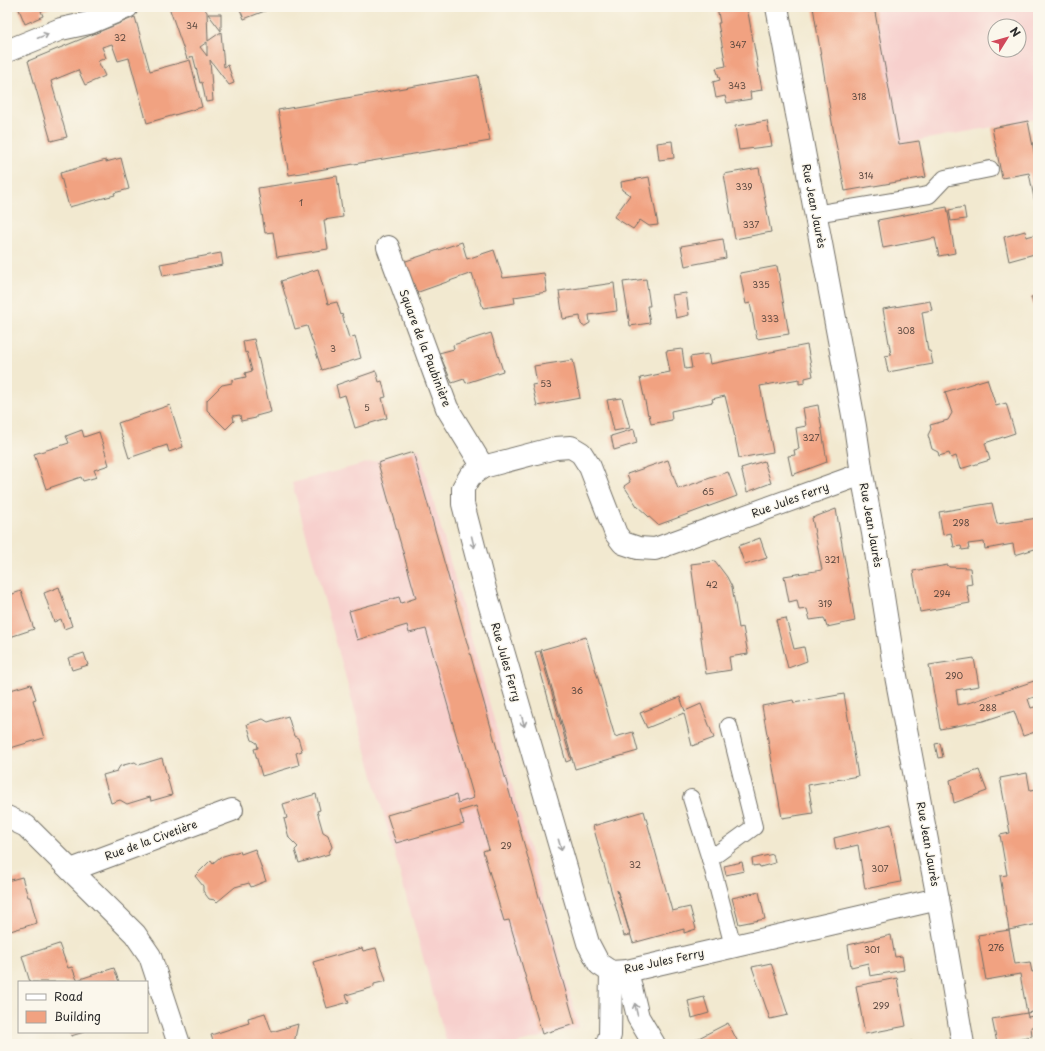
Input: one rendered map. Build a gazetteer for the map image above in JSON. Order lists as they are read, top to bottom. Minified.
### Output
{"streets":{"street":["Rue Jean Jaurès","Square de la Paubinière","Rue Jules Ferry","Rue de la Civetière"]},"crossings":[["Rue Jean Jaurès","Rue Jules Ferry"],["Square de la Paubinière","Rue Jules Ferry"]],"one_way":["Rue Jules Ferry"],"house_numbers":["34","32","347","343","318","314","339","1","337","335","333","308","3","53","5","327","65","298","321","42","294","319","290","36","288","29","32","307","276","301","299"],"legend":["Road","Building"],"north":"top right"}
